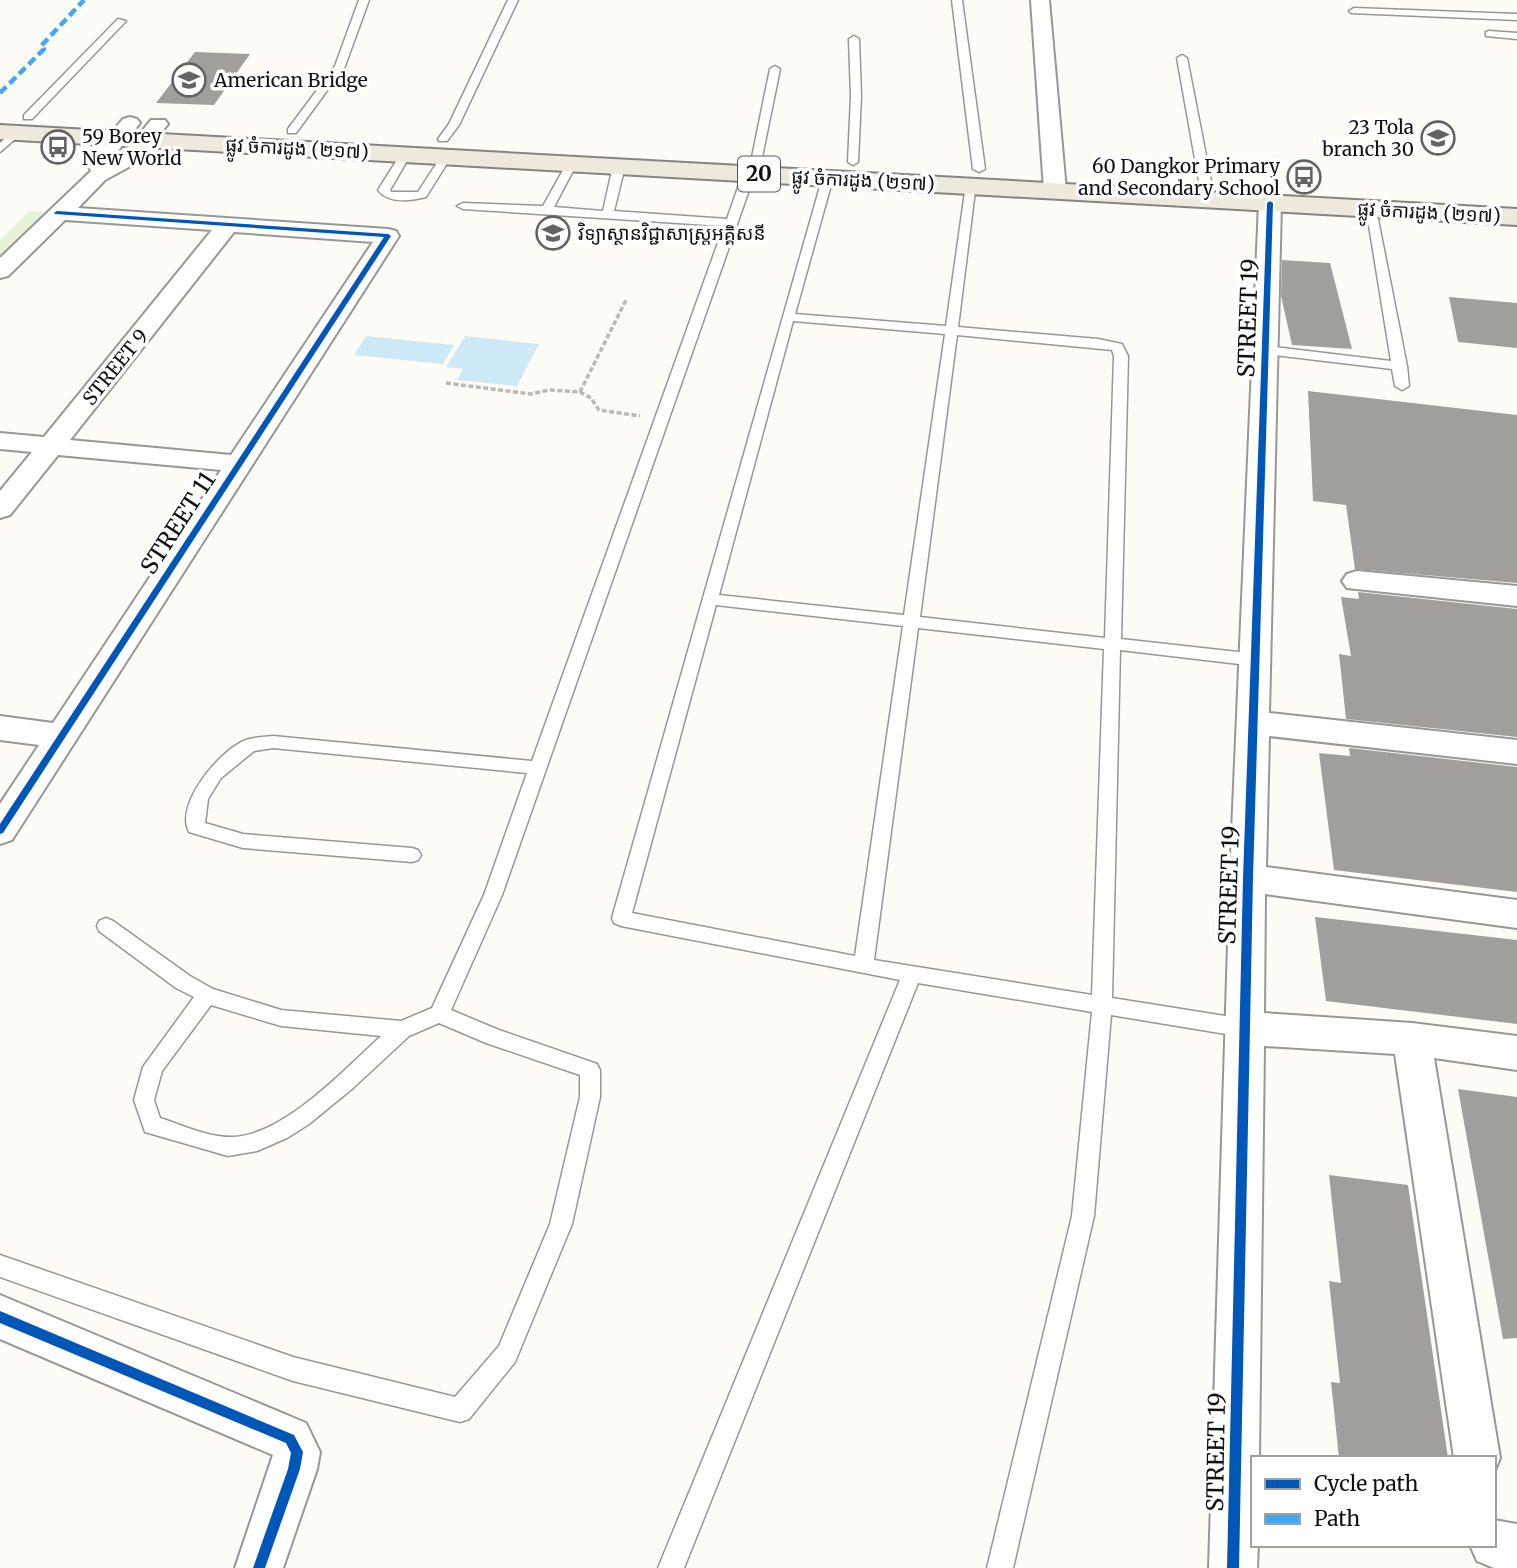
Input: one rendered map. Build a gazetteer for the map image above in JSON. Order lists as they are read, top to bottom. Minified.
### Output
{"streets":{"main road":["ផ្លូវ ចំការដូង (២១៧)","20"],"street":["STREET 19","STREET 9","STREET 11"]},"crossings":[["ផ្លូវ ចំការដូង (២១៧)","STREET 19"],["STREET 9","STREET 11"]],"places":{"school or university":["American Bridge","23 Tola branch 30","វិទ្យាស្ថានវិជ្ជាសាស្រ្តអគ្គិសនី"],"bus stop":["59 Borey New World","60 Dangkor Primary and Secondary School"]},"legend":["Cycle path","Path"]}
